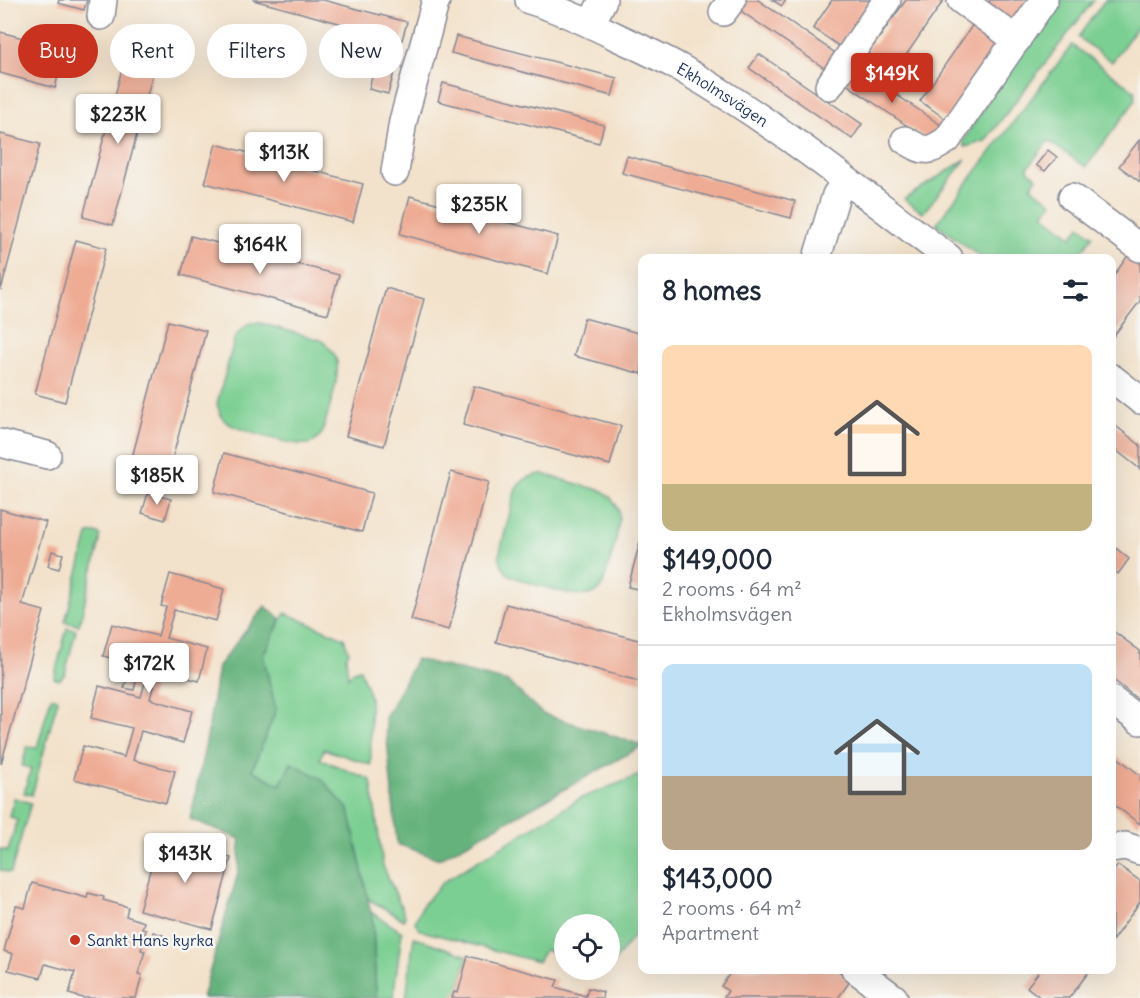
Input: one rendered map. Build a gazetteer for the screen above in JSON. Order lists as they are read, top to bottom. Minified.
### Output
{"streets":{"street":["Ekholmsvägen"]},"places":["Sankt Hans kyrka"],"page":{"chip":["Buy","Rent","Filters","New"],"price":["$149K","$223K","$113K","$235K","$164K","$185K","$172K","$143K"],"heading":"8 homes","list":[{"name":"$149,000","note":"2 rooms · 64 m² · Ekholmsvägen"},{"name":"$143,000","note":"2 rooms · 64 m² · Apartment"}]}}
